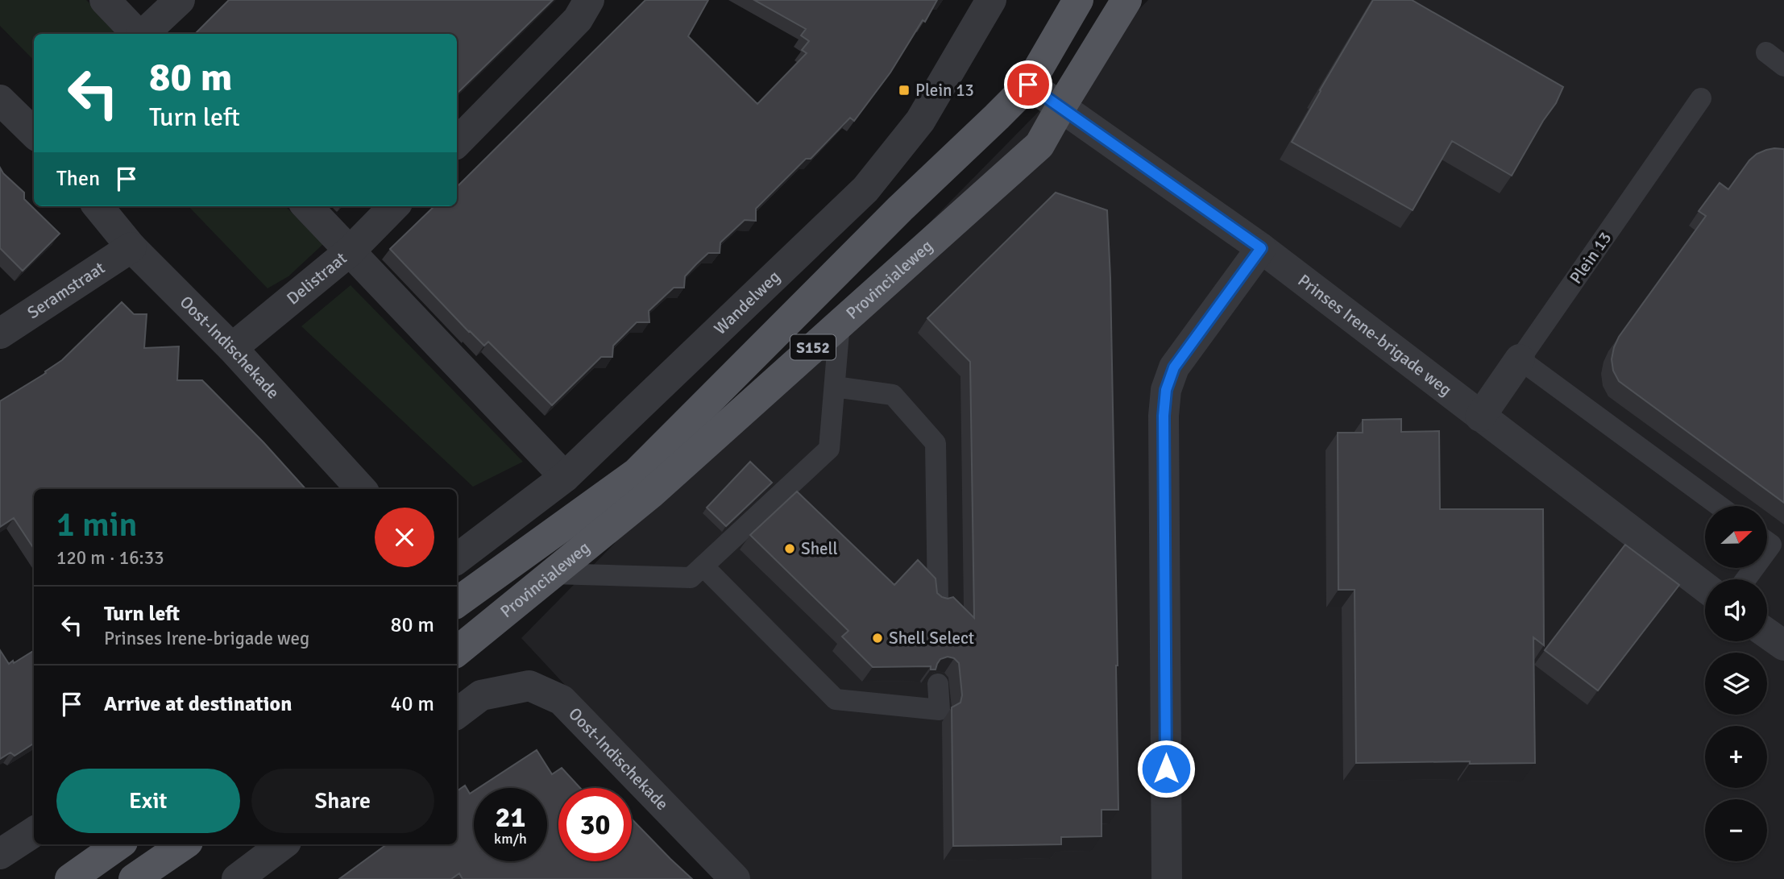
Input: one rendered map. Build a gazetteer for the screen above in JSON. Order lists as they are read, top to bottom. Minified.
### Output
{"streets":{"main road":["Provincialeweg","S152"],"street":["Plein 13","Delistraat","Seramstraat","Wandelweg","Prinses Irene-brigade weg","Oost-Indischekade"]},"crossings":[["Plein 13","Prinses Irene-brigade weg"],["Delistraat","Oost-Indischekade"],["Provincialeweg","Prinses Irene-brigade weg"],["Seramstraat","Oost-Indischekade"]],"places":{"transit":["Plein 13"],"other":["Shell","Shell Select"]},"north":"right","page":{"turn":["80 m","Turn left"],"then":"Then","heading":["1 min","120 m · 16:33"],"map_buttons":["+","−"],"list":[{"name":"Turn left","note":"Prinses Irene-brigade weg","value":"80 m"},{"name":"Arrive at destination","value":"40 m"}],"buttons":["Exit","Share"],"speed":"21 km/h","limit":"30"}}
